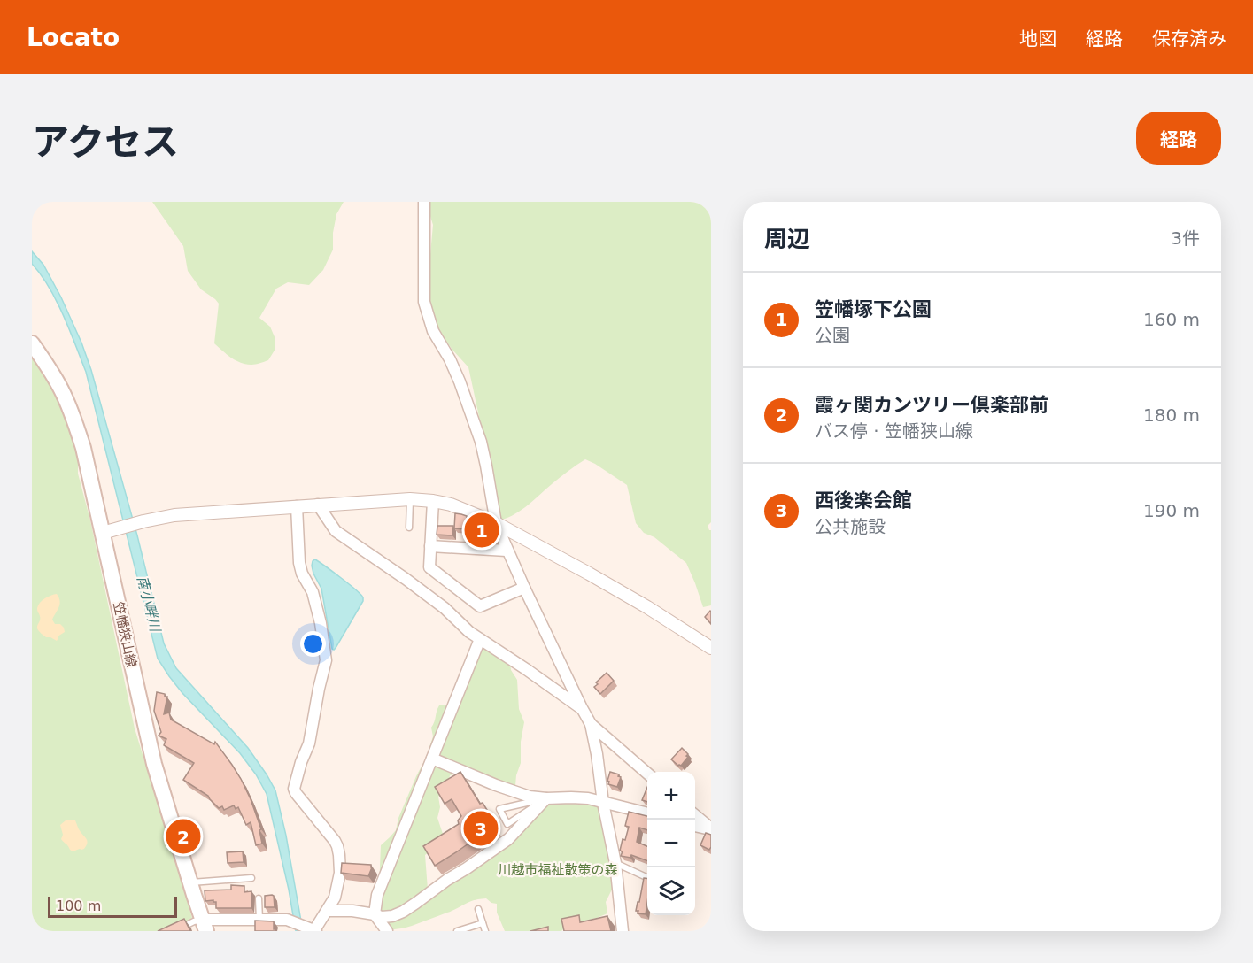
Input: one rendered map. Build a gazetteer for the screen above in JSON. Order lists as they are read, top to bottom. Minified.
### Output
{"streets":{"main road":["笠幡狭山線"]},"water":["南小畔川"],"parks":["川越市福祉散策の森"],"scale_bar":"100 m","page":{"header":"Locato","nav":["地図","経路","保存済み"],"title":"アクセス","buttons":"経路","heading":["周辺","3件"],"list":[{"mark":"1","name":"笠幡塚下公園","note":"公園","value":"160 m"},{"mark":"2","name":"霞ヶ関カンツリー倶楽部前","note":"バス停 · 笠幡狭山線","value":"180 m"},{"mark":"3","name":"西後楽会館","note":"公共施設","value":"190 m"}],"pins":["1","3","2"],"map_buttons":["+","−"],"scale":"100 m"}}
